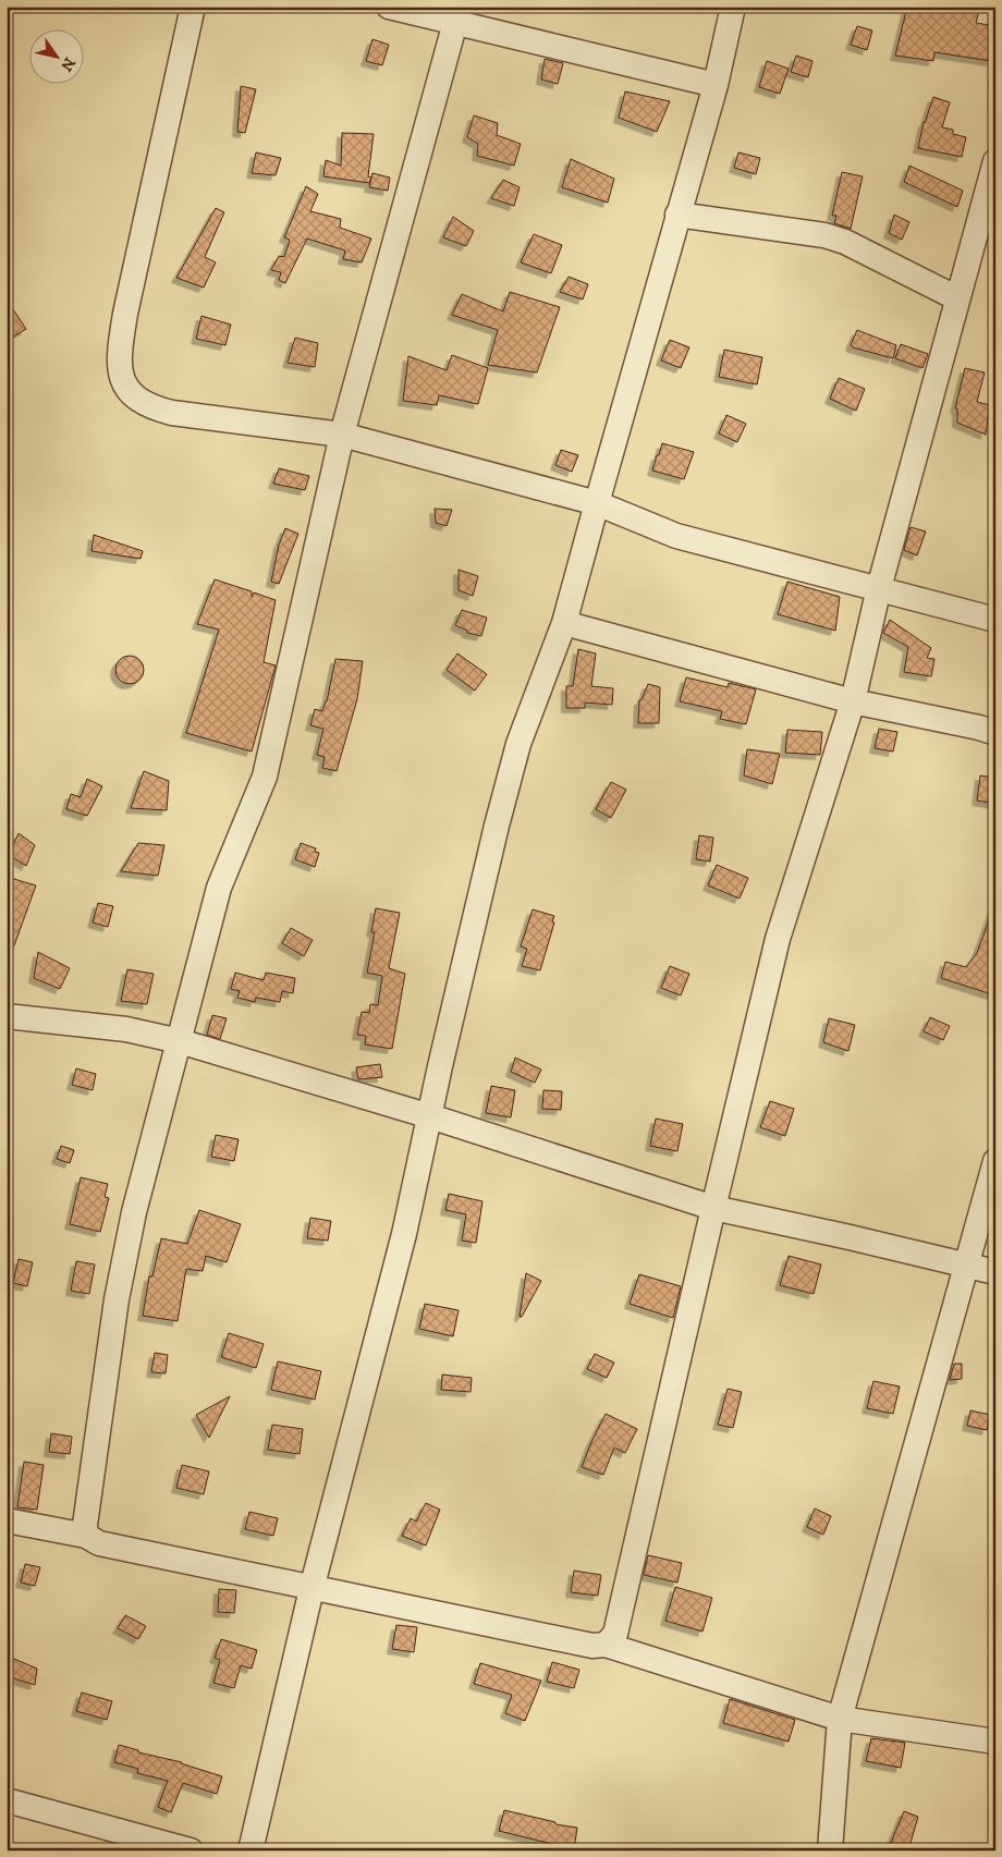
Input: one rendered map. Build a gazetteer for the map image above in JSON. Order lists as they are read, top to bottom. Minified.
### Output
{"north":"bottom right"}
